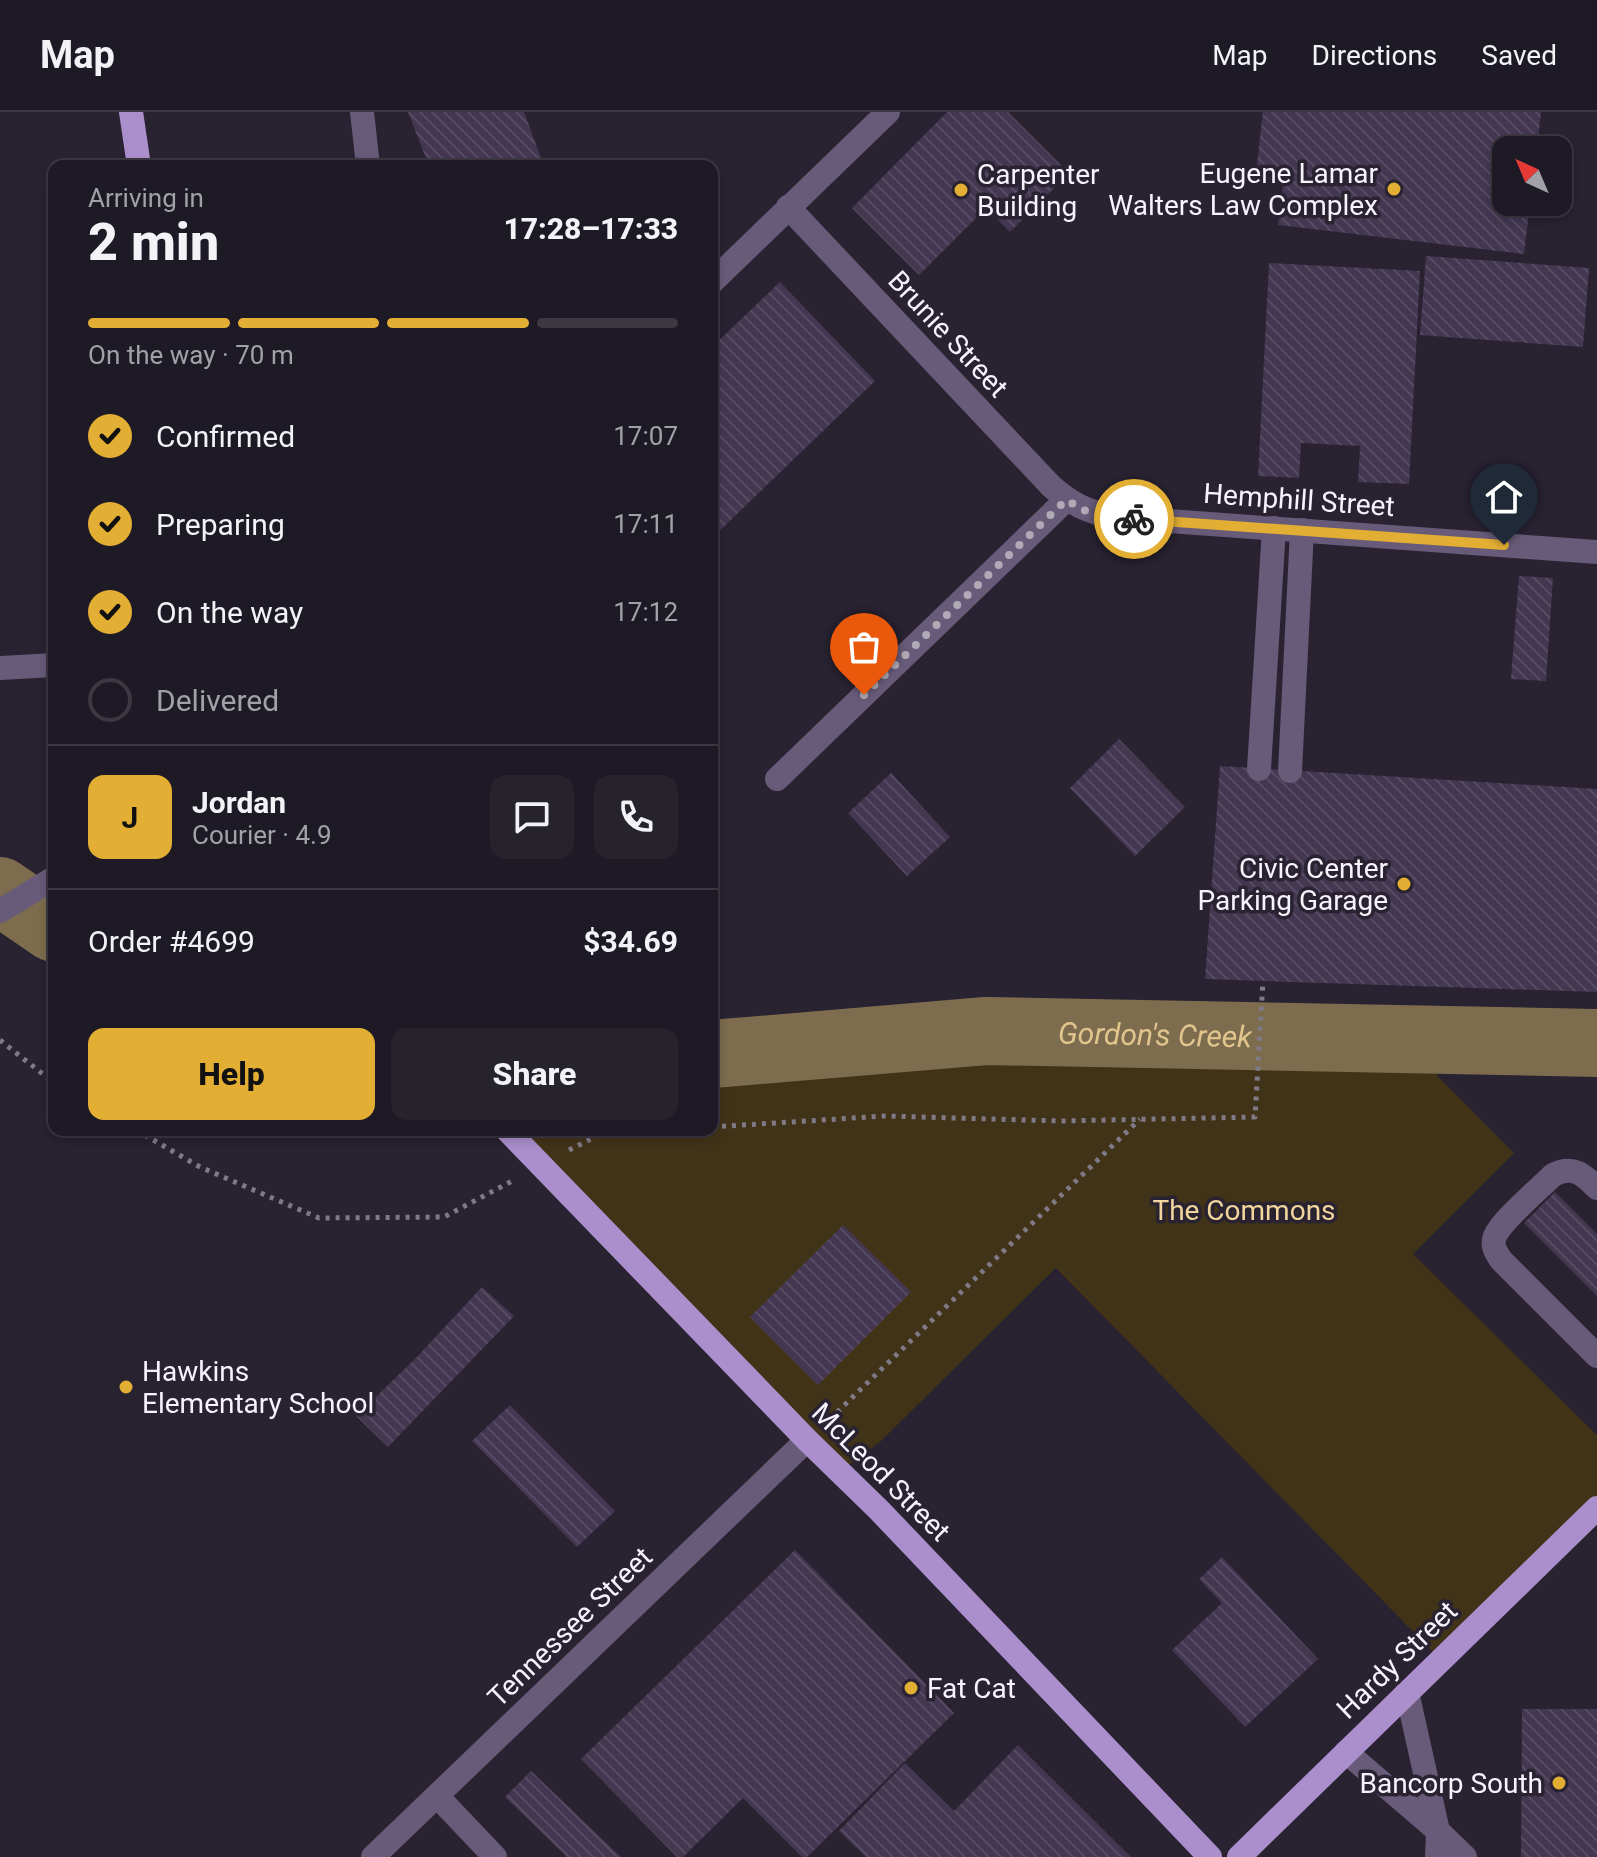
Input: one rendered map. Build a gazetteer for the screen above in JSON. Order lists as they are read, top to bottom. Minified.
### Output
{"streets":{"main road":["McLeod Street","Hardy Street"],"street":["Brunie Street","Hemphill Street","Tennessee Street"]},"crossings":[["Brunie Street","Hemphill Street"],["McLeod Street","Tennessee Street"]],"water":["Gordon's Creek"],"parks":["The Commons"],"places":["Eugene Lamar Walters Law Complex","Carpenter Building","Civic Center Parking Garage","Hawkins Elementary School","Fat Cat","Bancorp South"],"north":"top left","page":{"header":"Map","nav":["Map","Directions","Saved"],"heading":["2 min","Arriving in","17:28–17:33"],"panel":["Jordan","Courier · 4.9","Order #4699","$34.69"],"bar":"On the way · 70 m","list":[["Confirmed","17:07"],["Preparing","17:11"],["On the way","17:12"],"Delivered"],"round":"J","buttons":["Help","Share"]}}
